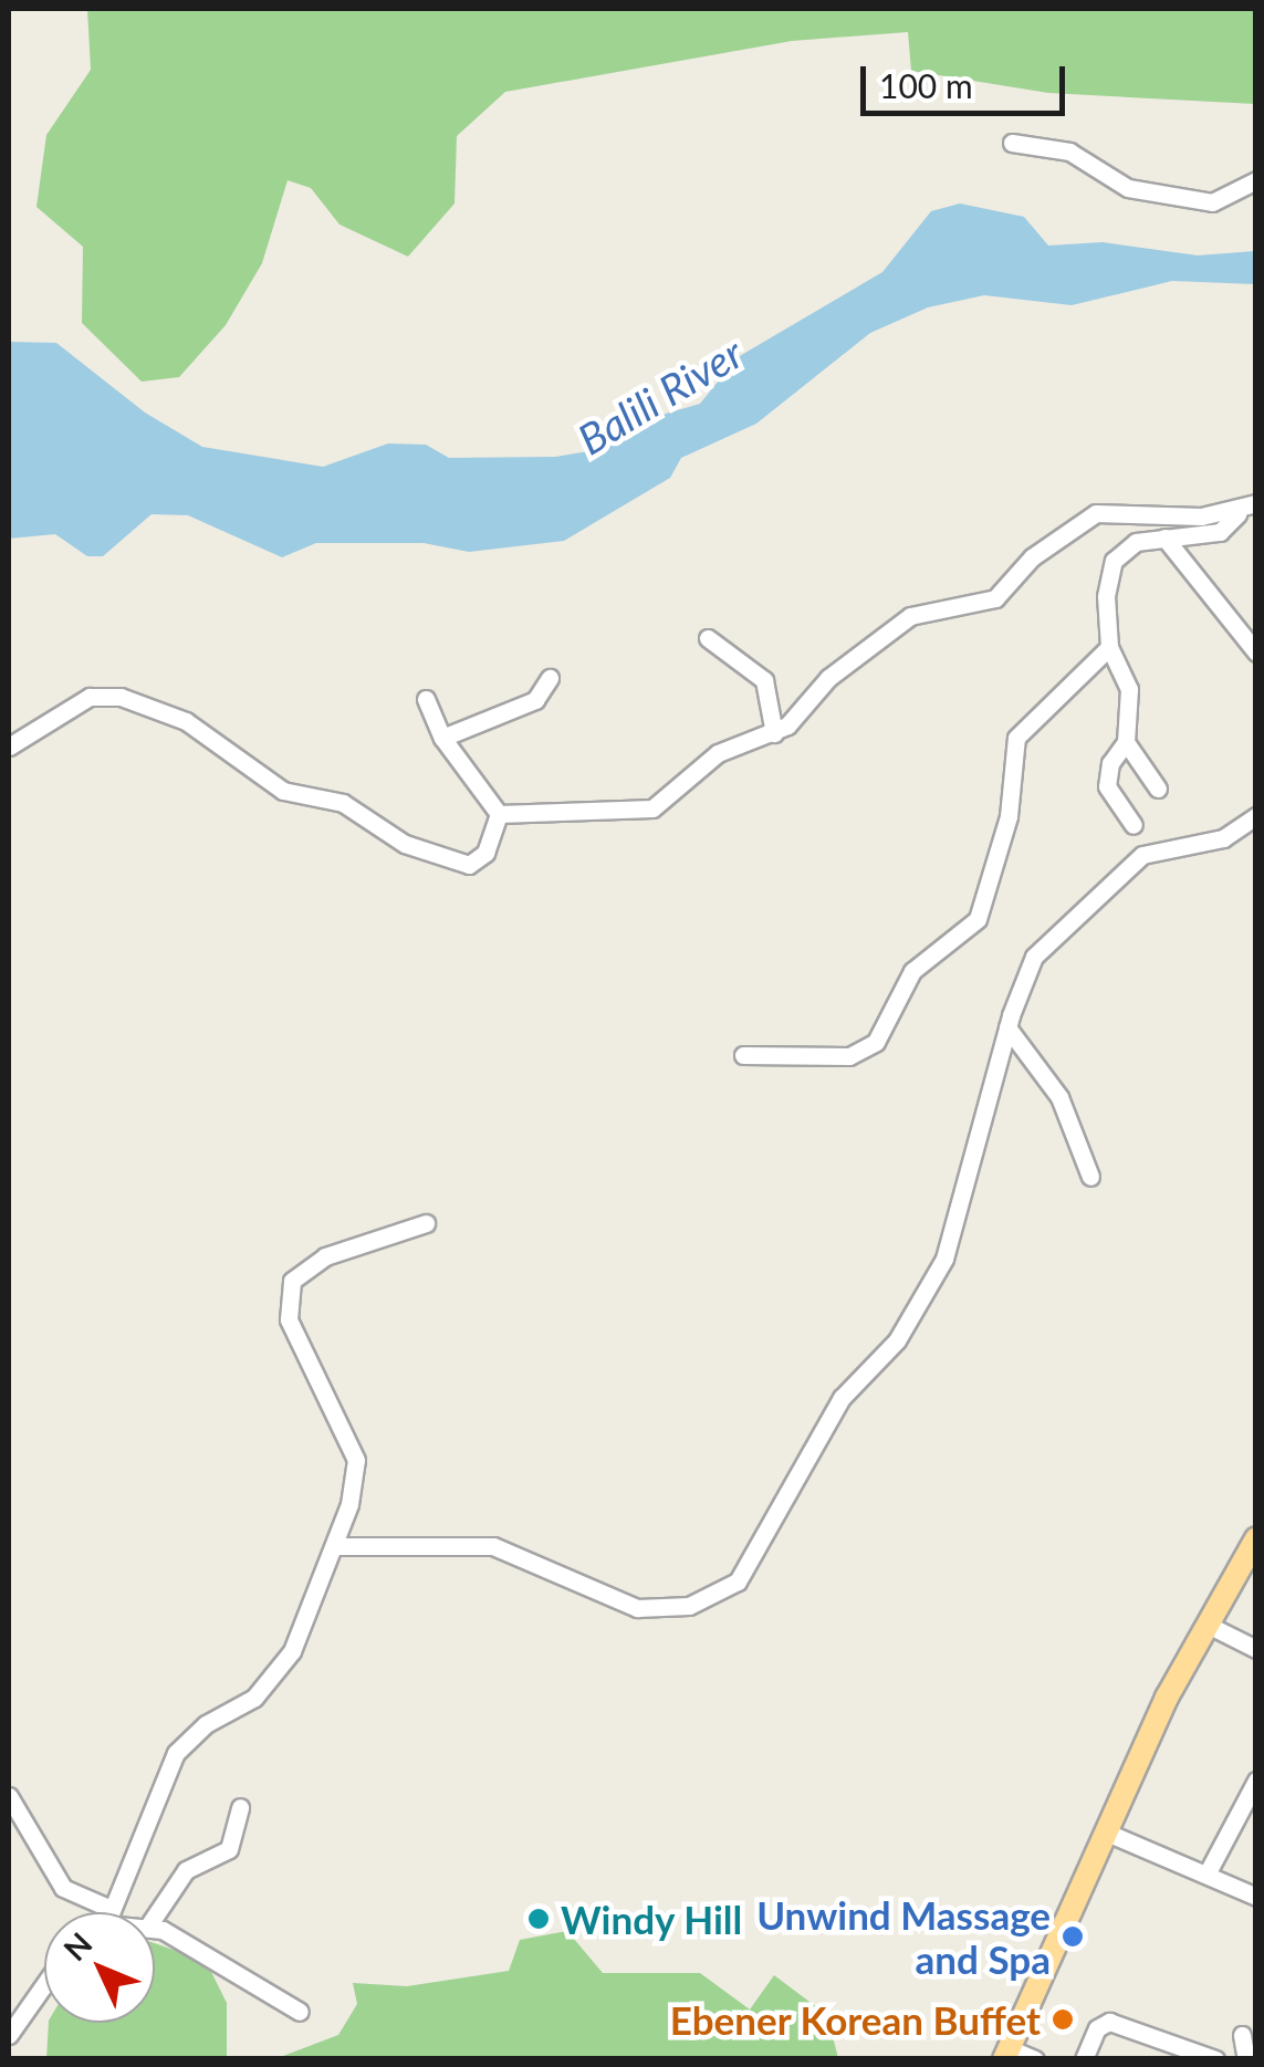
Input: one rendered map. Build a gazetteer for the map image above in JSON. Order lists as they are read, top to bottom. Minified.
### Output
{"water":["Balili River"],"places":["Windy Hill","Unwind Massage and Spa","Ebener Korean Buffet"],"scale_bar":"100 m","north":"top left"}
